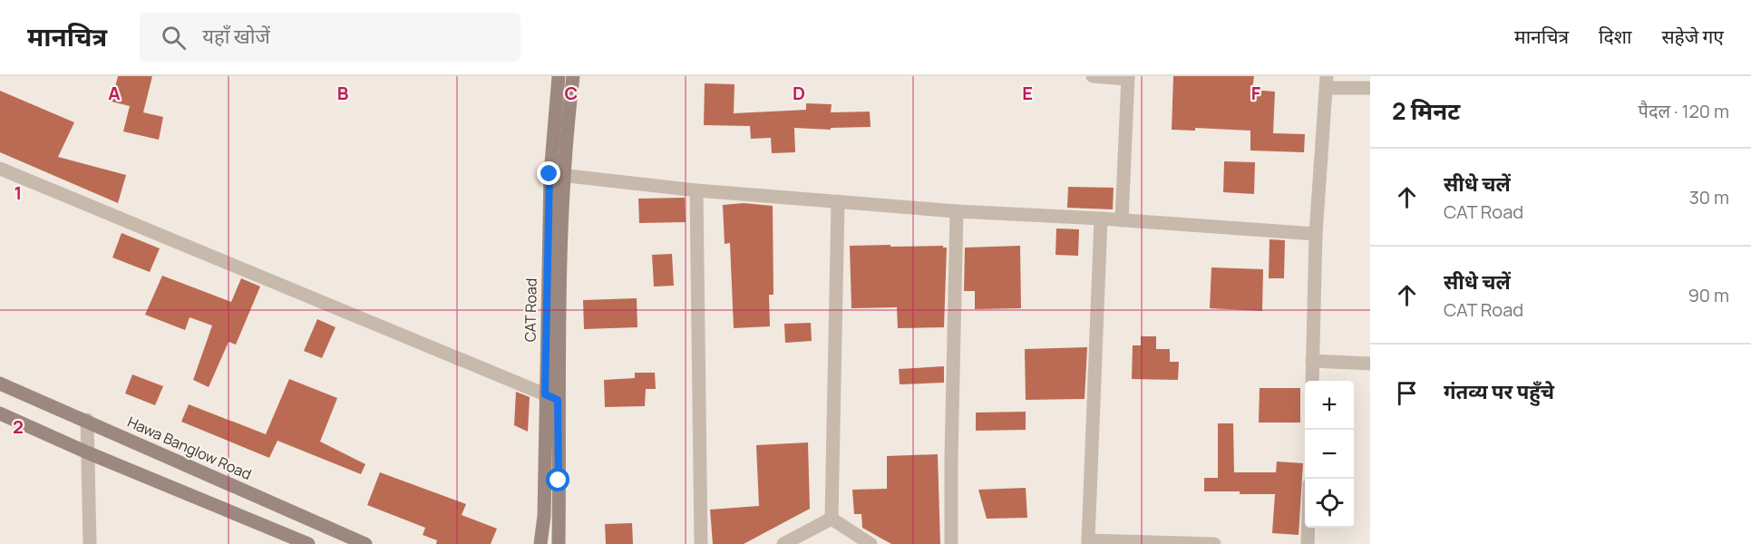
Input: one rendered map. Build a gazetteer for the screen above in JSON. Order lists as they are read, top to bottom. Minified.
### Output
{"streets":{"street":["CAT Road","Hawa Banglow Road"]},"page":{"header":"मानचित्र","search":"यहाँ खोजें","nav":["मानचित्र","दिशा","सहेजे गए"],"heading":["2 मिनट","पैदल · 120 m"],"list":[["सीधे चलें","CAT Road","30 m"],["सीधे चलें","CAT Road","90 m"],"गंतव्य पर पहुँचे"],"map_buttons":["+","−"]},"grid":{"columns":["A","B","C","D","E","F"],"rows":["1","2"]}}
